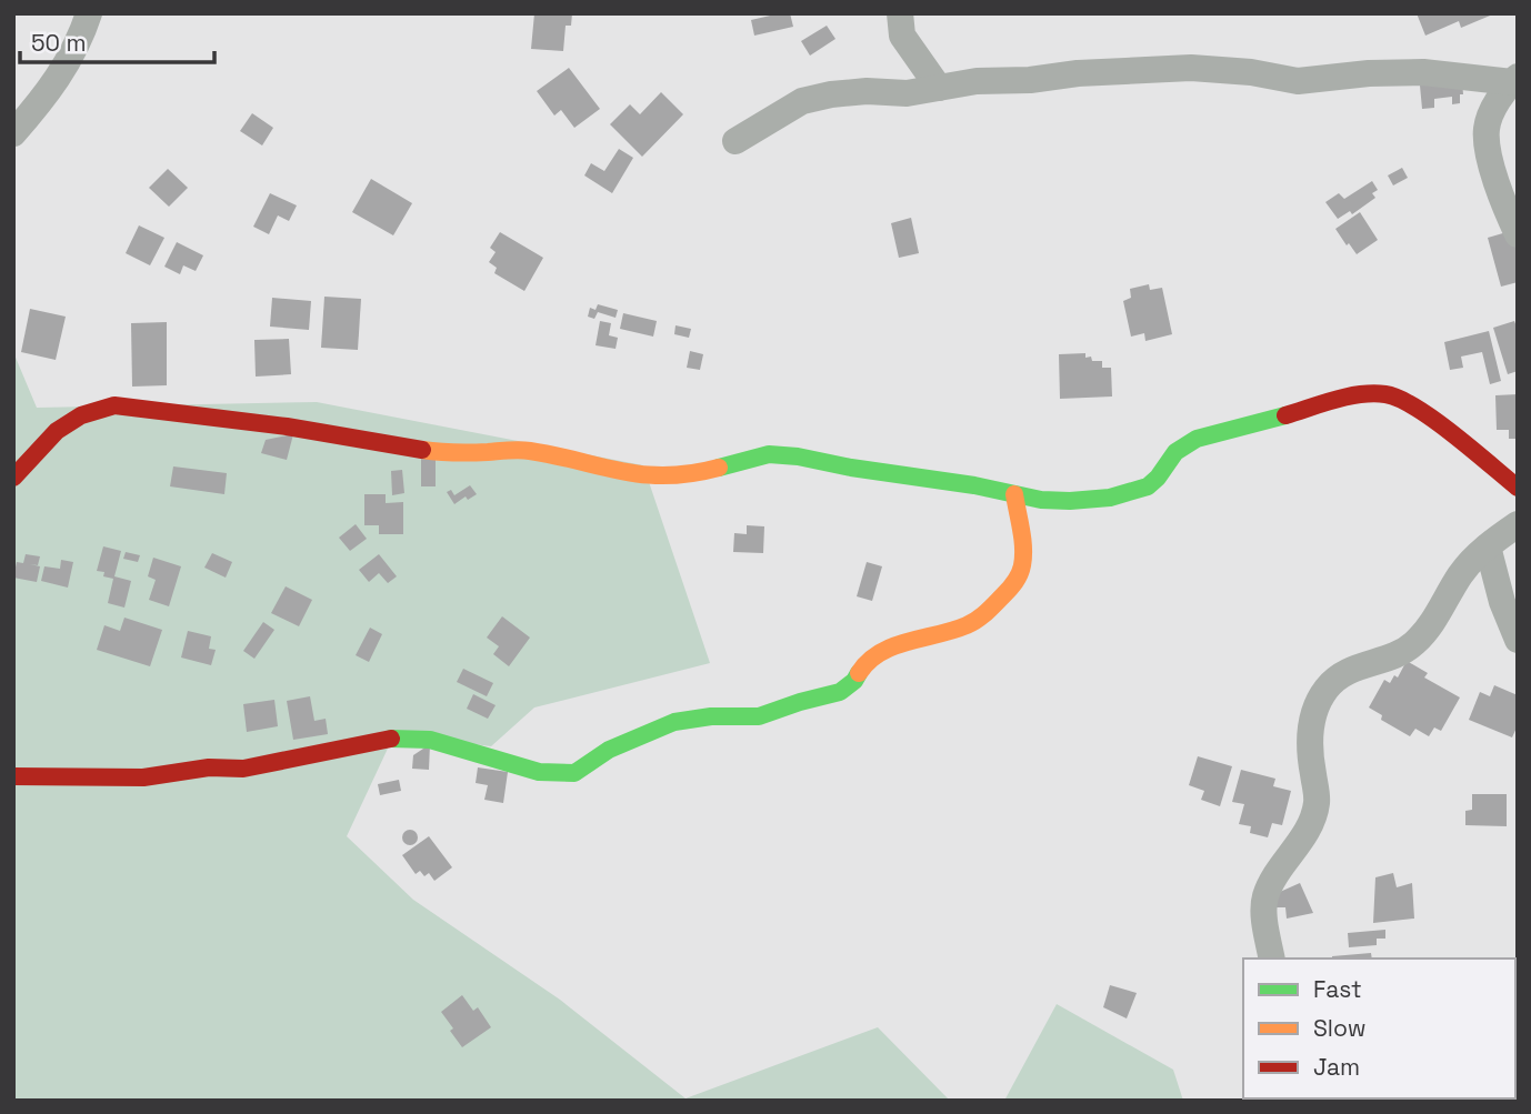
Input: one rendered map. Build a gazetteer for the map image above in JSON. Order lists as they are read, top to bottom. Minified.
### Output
{"legend":["Fast","Slow","Jam"],"scale_bar":"50 m"}
